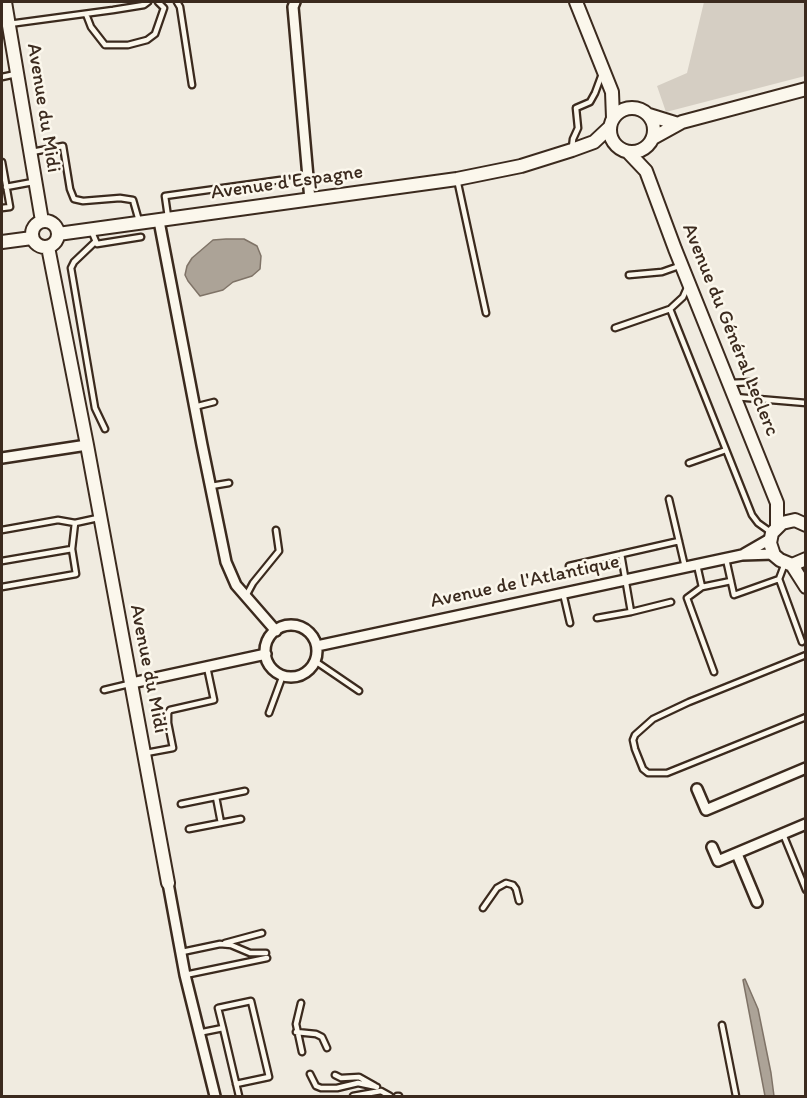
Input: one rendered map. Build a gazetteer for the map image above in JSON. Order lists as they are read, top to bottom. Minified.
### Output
{"streets":{"street":["Avenue du Midi","Avenue d'Espagne","Avenue du Général Leclerc","Avenue de l'Atlantique"]},"crossings":[["Avenue du Midi","Avenue d'Espagne"],["Avenue du Général Leclerc","Avenue de l'Atlantique"]]}
